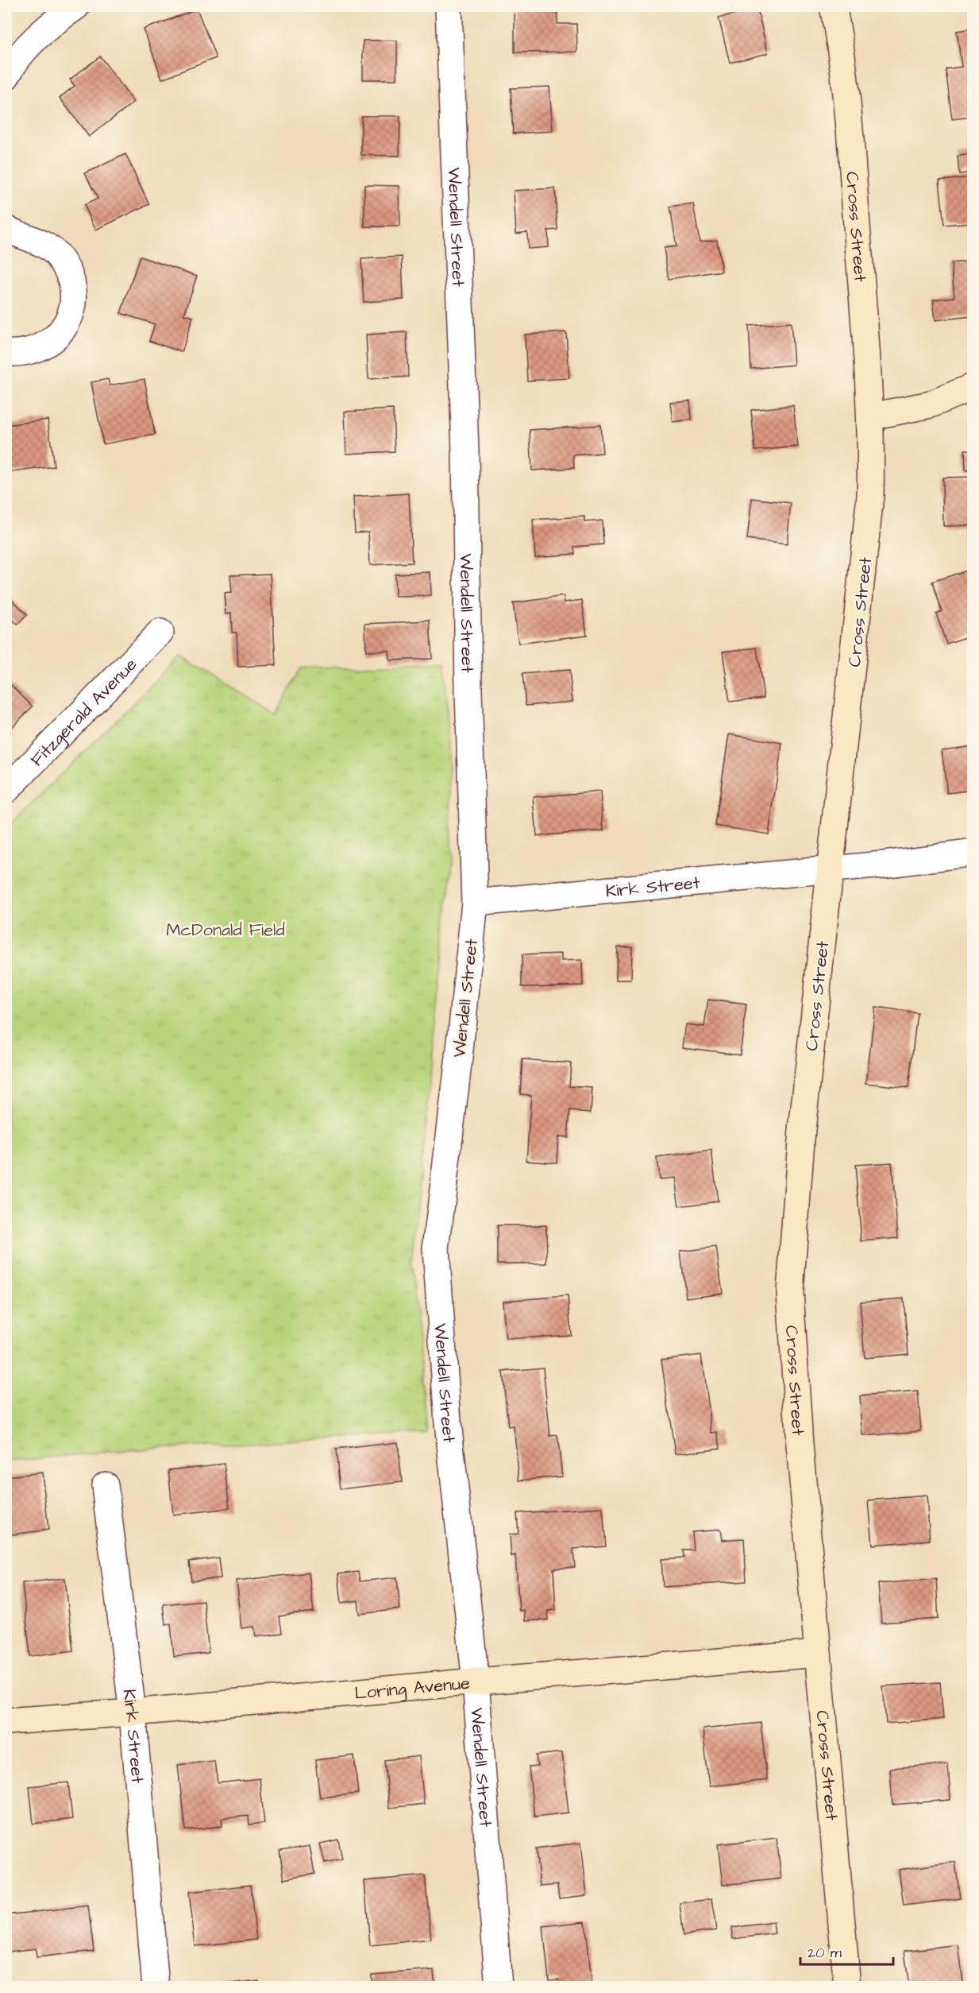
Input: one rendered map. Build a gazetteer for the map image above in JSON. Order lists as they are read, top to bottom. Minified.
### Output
{"streets":{"street":["Wendell Street","Cross Street","Fitzgerald Avenue","Kirk Street","Loring Avenue"]},"crossings":[["Wendell Street","Kirk Street"],["Wendell Street","Loring Avenue"],["Cross Street","Kirk Street"],["Cross Street","Loring Avenue"],["Kirk Street","Loring Avenue"]],"parks":["McDonald Field"],"scale_bar":"20 m"}
